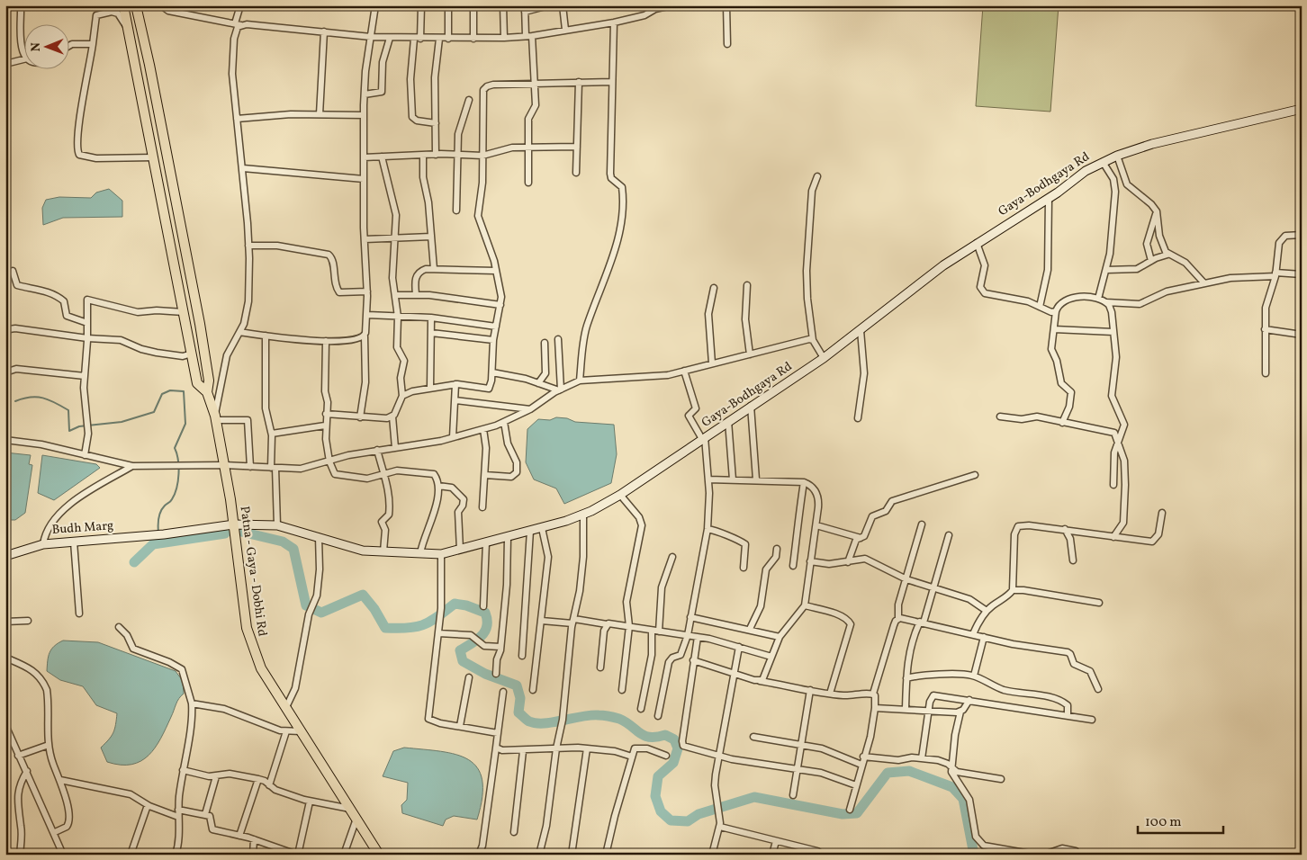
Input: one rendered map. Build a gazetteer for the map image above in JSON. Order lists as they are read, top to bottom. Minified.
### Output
{"streets":{"main road":["Patna - Gaya - Dobhi Rd"],"street":["Gaya-Bodhgaya Rd","Budh Marg"]},"crossings":[["Gaya-Bodhgaya Rd","Budh Marg"],["Gaya-Bodhgaya Rd","Patna - Gaya - Dobhi Rd"]],"scale_bar":"100 m","north":"left"}
